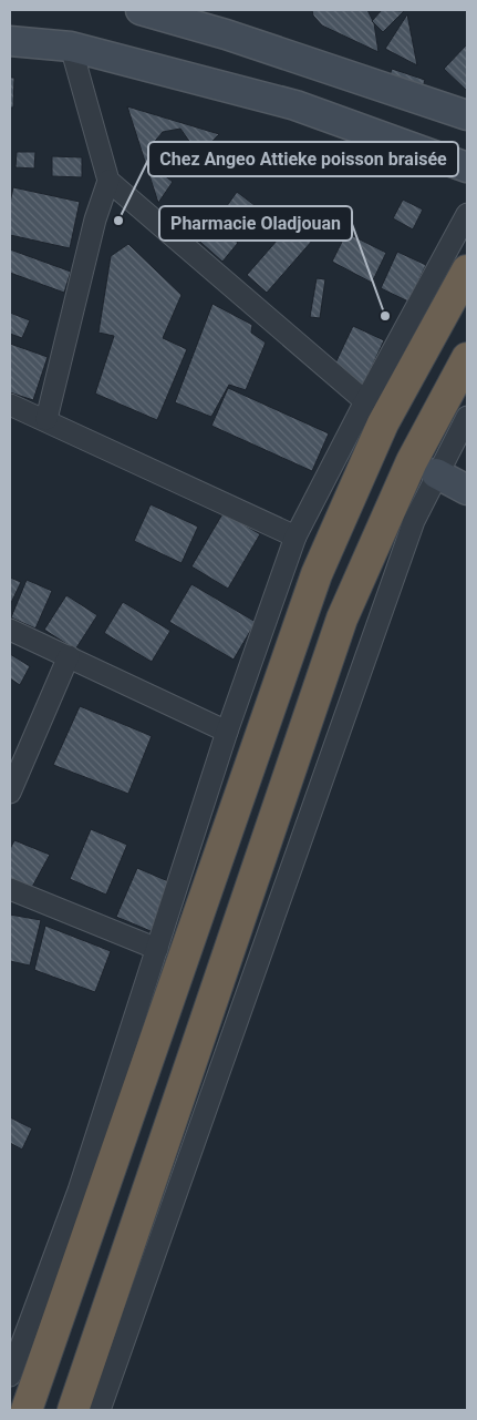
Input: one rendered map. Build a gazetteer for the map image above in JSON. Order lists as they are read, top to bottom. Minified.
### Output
{"places":["Chez Angeo Attieke poisson braisée","Pharmacie Oladjouan"]}
